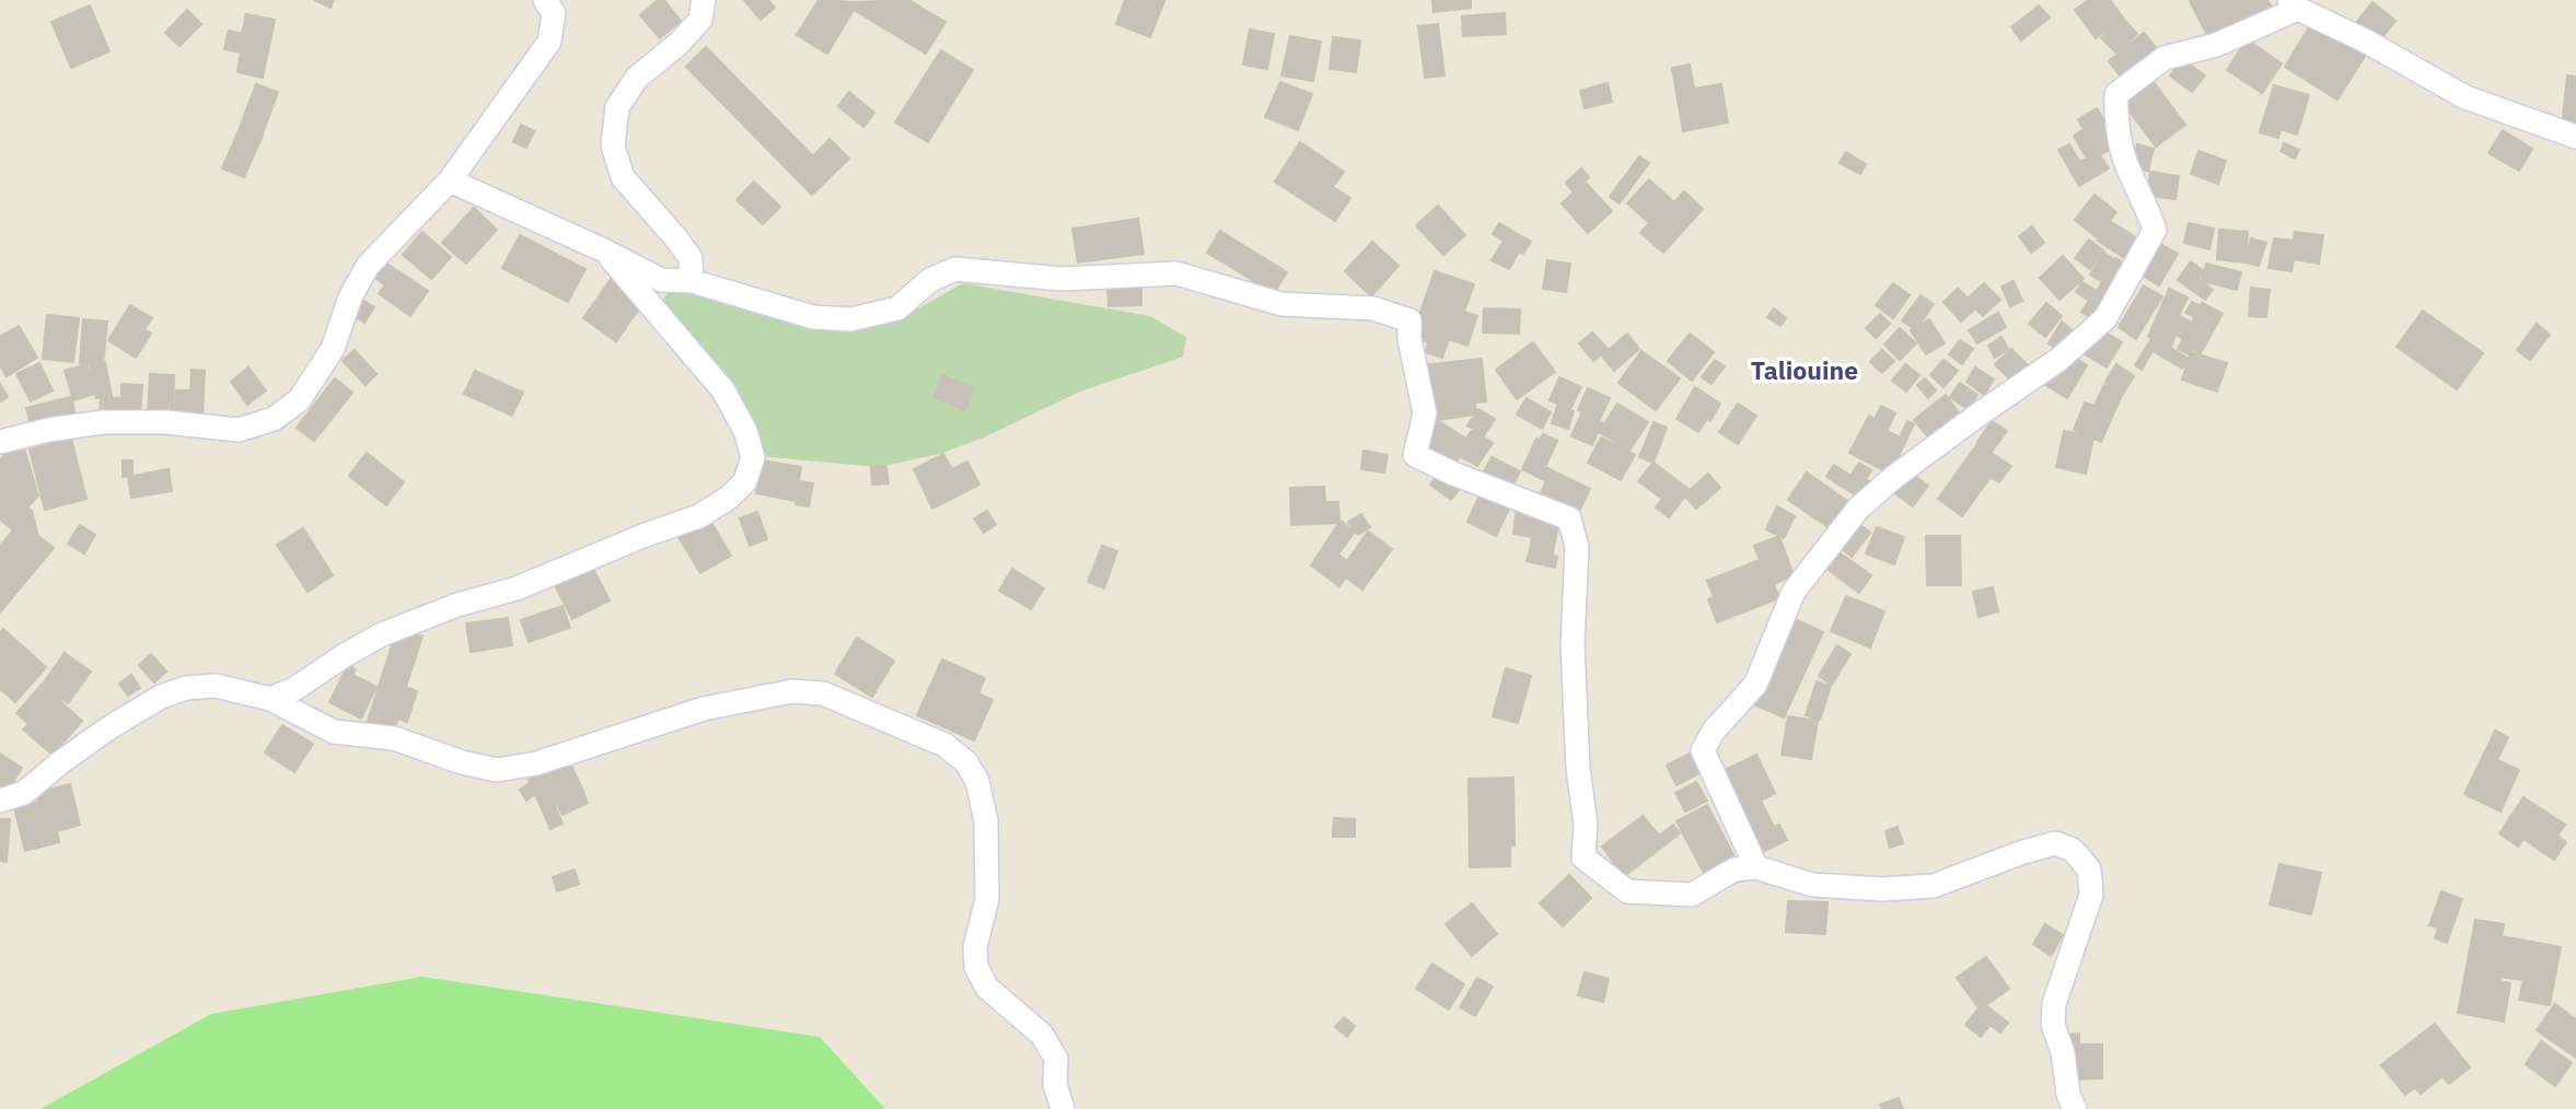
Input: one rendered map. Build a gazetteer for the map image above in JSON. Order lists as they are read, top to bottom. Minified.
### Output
{"districts":["Taliouine"]}
